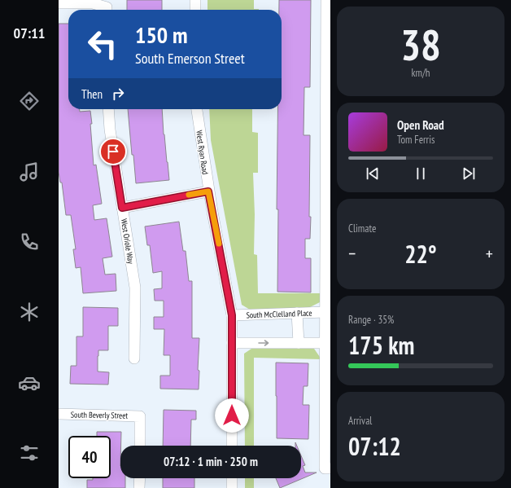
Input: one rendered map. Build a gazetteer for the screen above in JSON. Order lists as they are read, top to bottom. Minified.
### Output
{"streets":{"street":["West Ryan Road","West Oriole Way","South McClelland Place","South Beverly Street"]},"crossings":[["West Ryan Road","South McClelland Place"]],"page":{"tabs":"07:11","tile":[["38","km/h"],"Climate",["Range · 35%","175 km"],["Arrival","07:12"]],"turn":["150 m","South Emerson Street"],"then":"Then","song":["Open Road","Tom Ferris"],"heat":["−","22°","+"],"limit":"40","trip":"07:12 · 1 min · 250 m"}}
